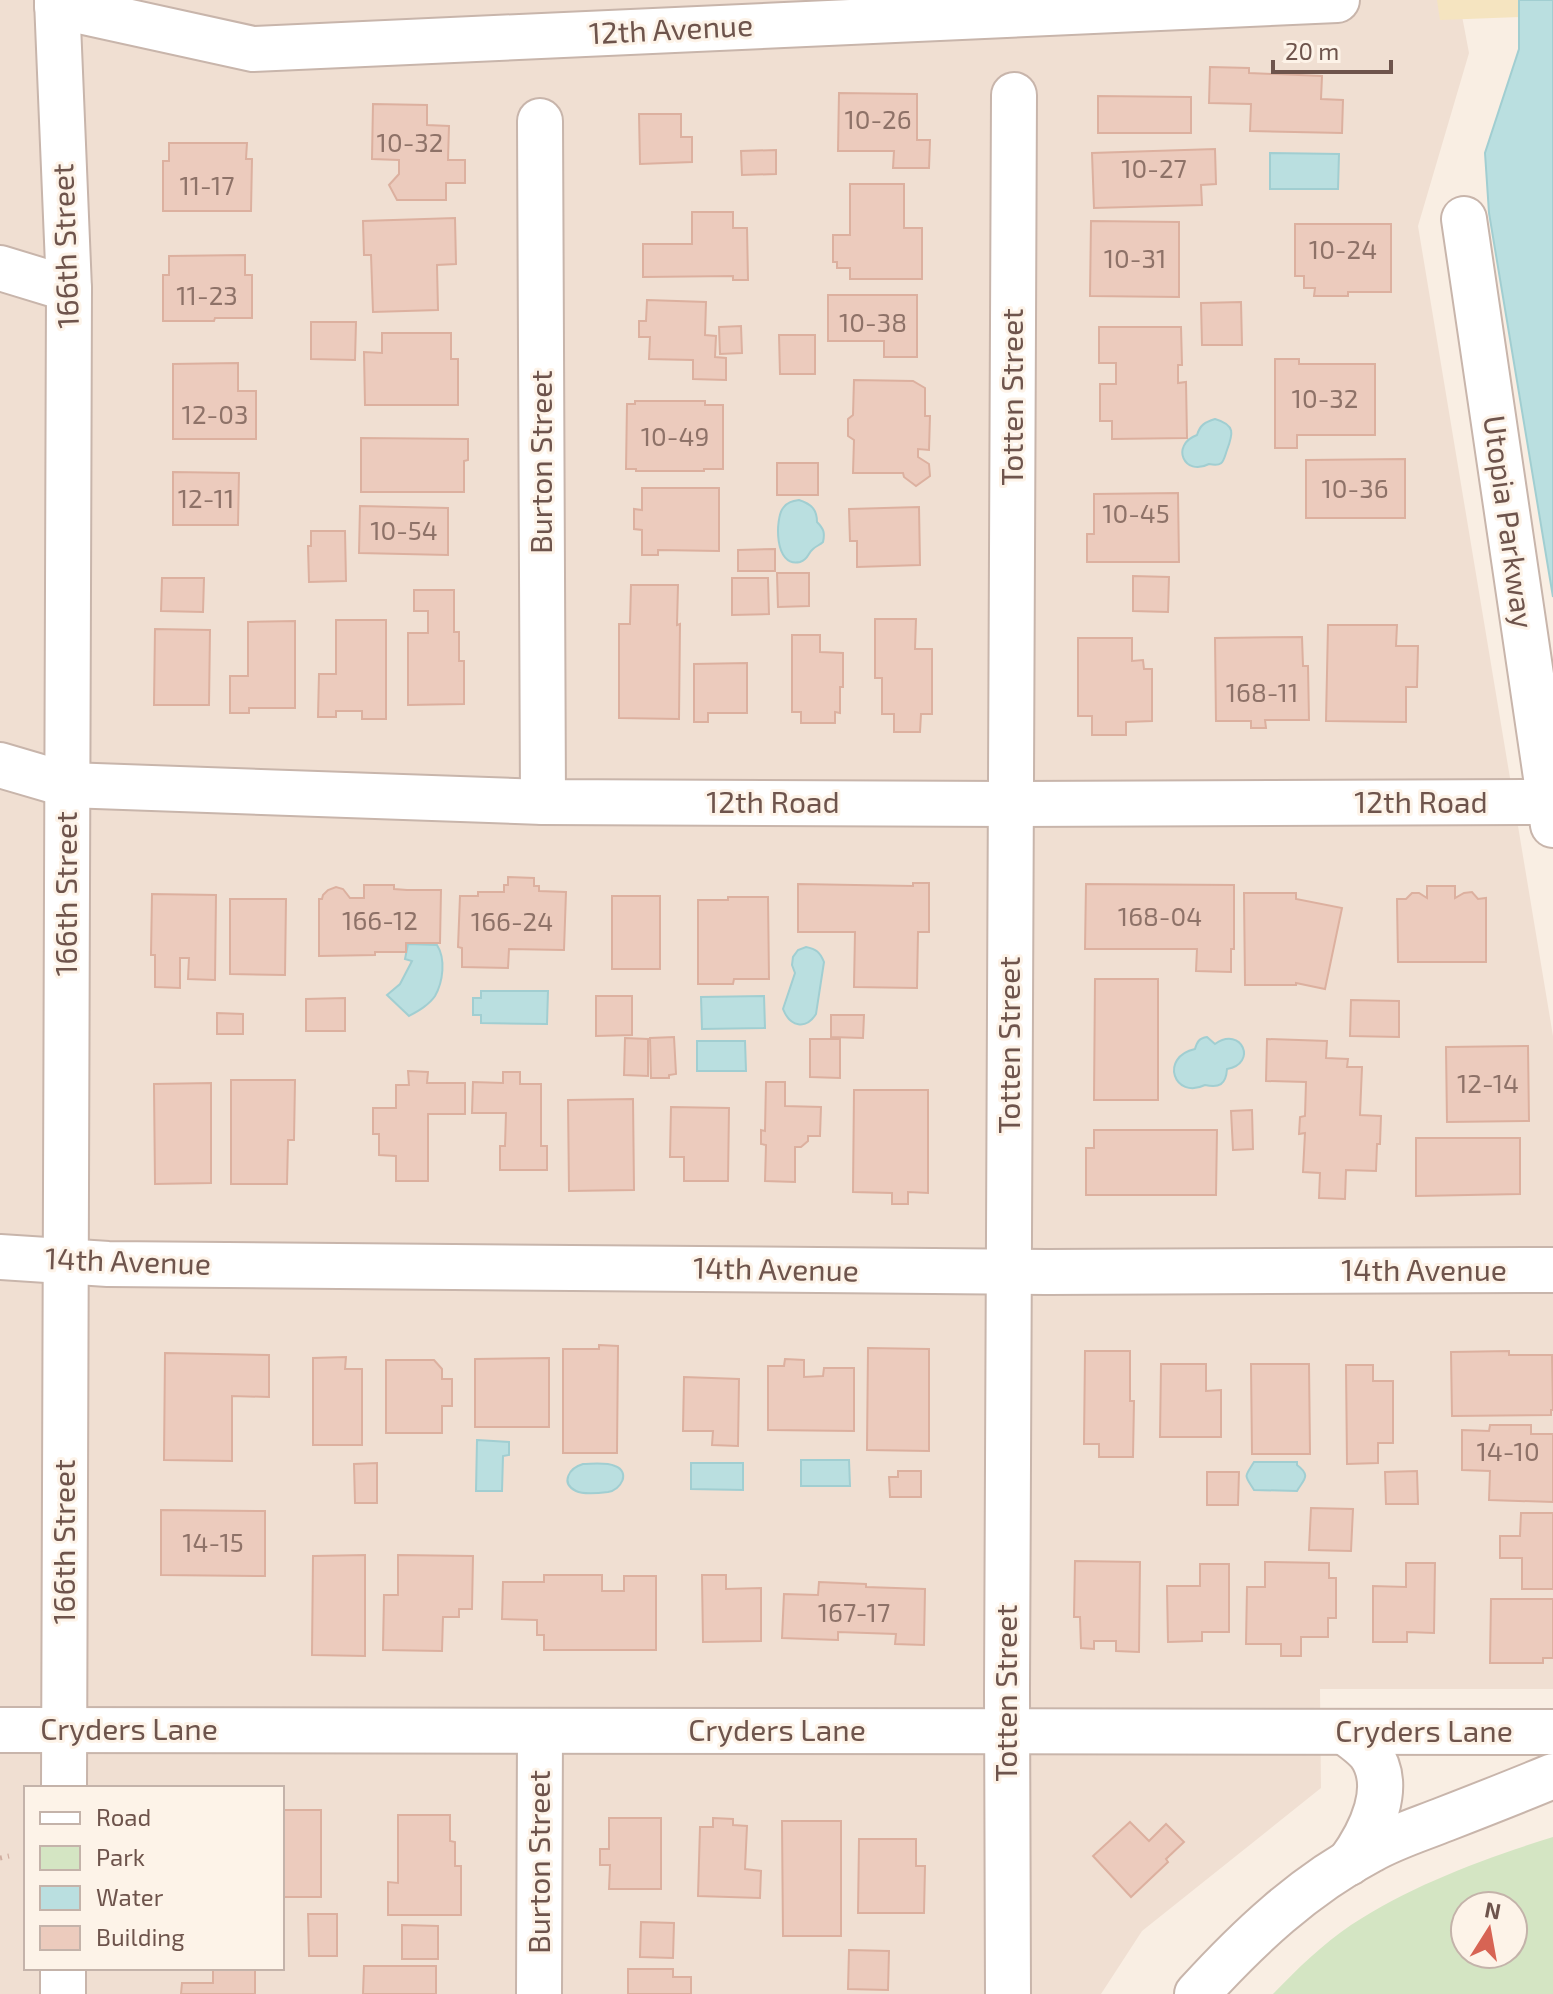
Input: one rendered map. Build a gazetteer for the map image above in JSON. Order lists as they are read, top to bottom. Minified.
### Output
{"streets":{"street":["12th Avenue","166th Street","Totten Street","Burton Street","Utopia Parkway","12th Road","14th Avenue","Cryders Lane"]},"crossings":[["12th Avenue","166th Street"],["166th Street","12th Road"],["166th Street","14th Avenue"],["166th Street","Cryders Lane"],["Totten Street","12th Road"],["Totten Street","14th Avenue"],["Totten Street","Cryders Lane"],["Burton Street","12th Road"],["Burton Street","Cryders Lane"],["Utopia Parkway","12th Road"]],"house_numbers":["10-26","10-32","10-27","11-17","10-24","10-31","11-23","10-38","10-32","12-03","10-49","10-36","12-11","10-45","10-54","168-11","168-04","166-12","166-24","12-14","14-10","14-15","167-17"],"legend":["Road","Park","Water","Building"],"scale_bar":"20 m","north":"top"}
